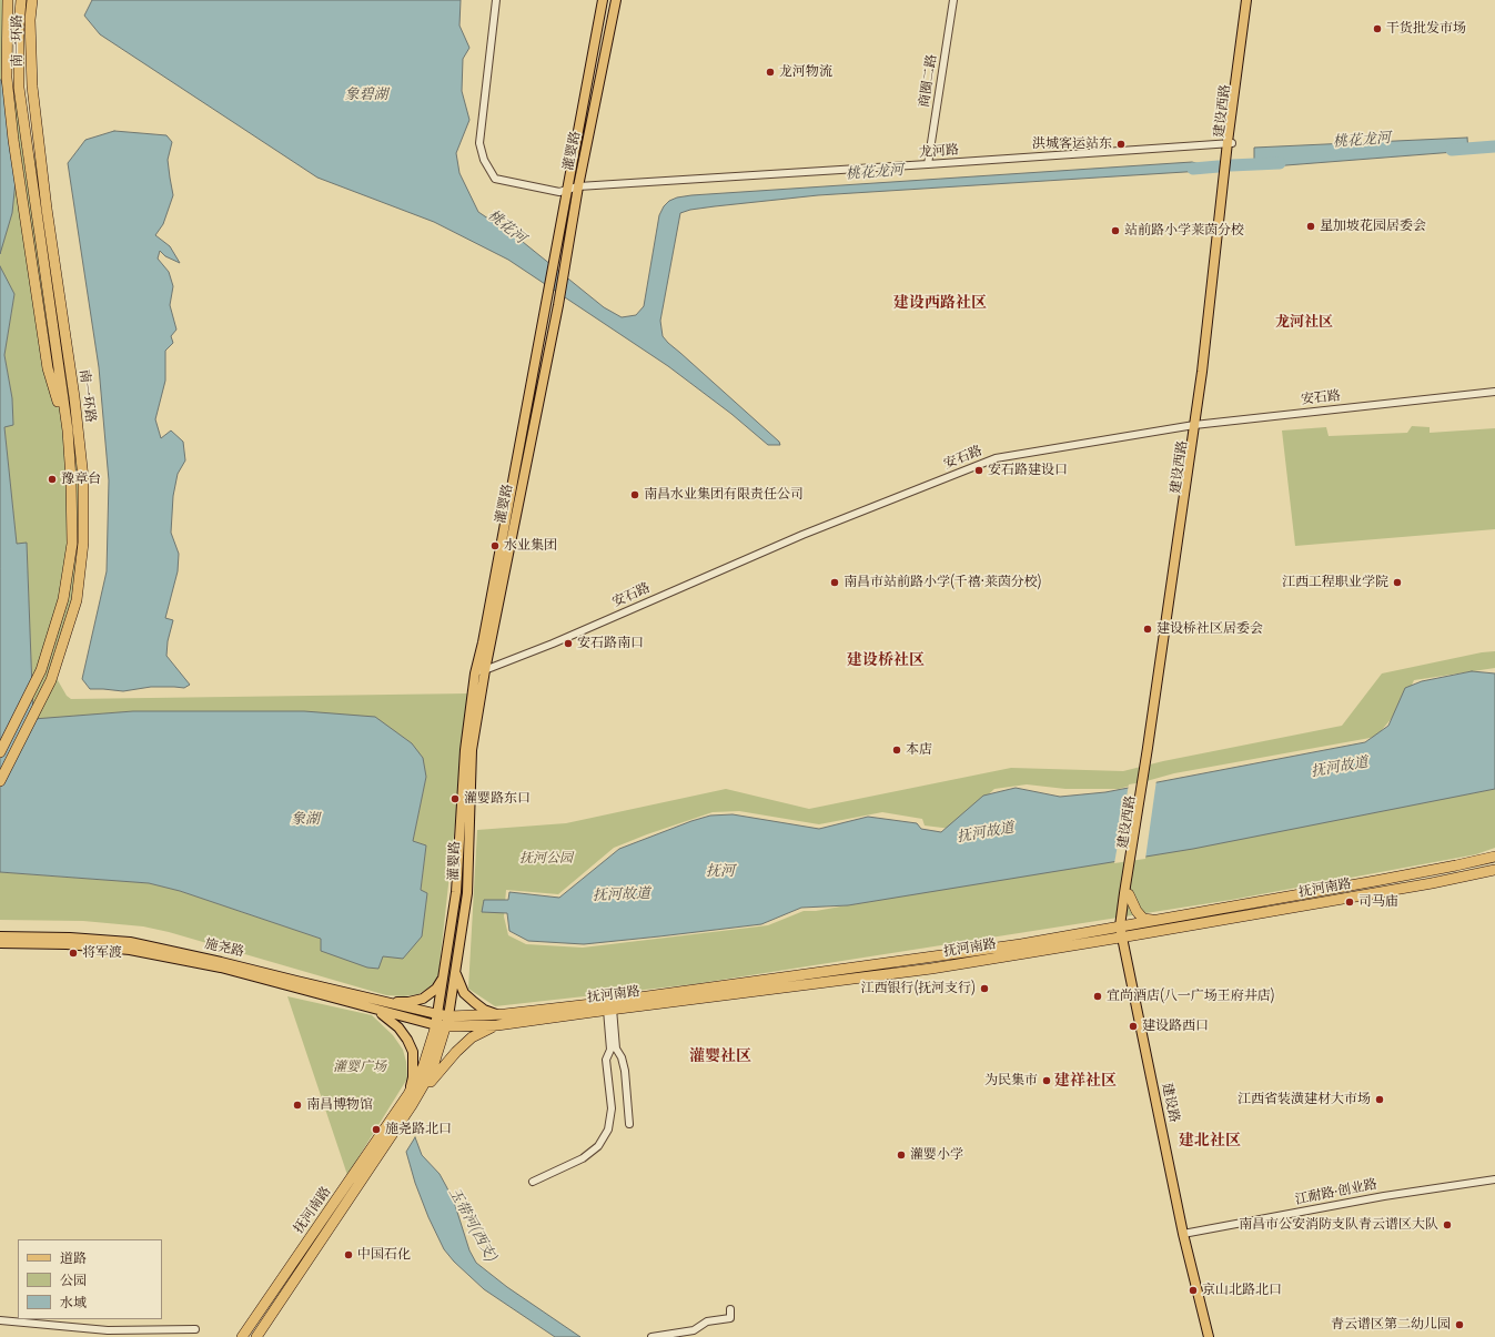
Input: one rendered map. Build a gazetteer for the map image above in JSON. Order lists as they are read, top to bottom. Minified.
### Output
{"streets":{"highway":["南一环路","抚河南路"],"main road":["建设西路","灌婴路","施尧路","建设路"],"street":["商圈二路","龙河路","安石路","江耐路·创业路"]},"crossings":[["商圈二路","龙河路"],["建设西路","龙河路"],["建设西路","安石路"],["建设西路","抚河南路"],["建设西路","建设路"],["灌婴路","龙河路"],["灌婴路","安石路"],["灌婴路","抚河南路"],["灌婴路","施尧路"],["抚河南路","施尧路"],["抚河南路","建设路"],["建设路","江耐路·创业路"]],"districts":["建设西路社区","龙河社区","建设桥社区","灌婴社区","建祥社区","建北社区"],"water":["象碧湖","桃花龙河","桃花河","抚河故道","象湖","抚河","玉带河(西支)"],"parks":["抚河公园","灌婴广场"],"places":["干货批发市场","龙河物流","洪城客运站东","星加坡花园居委会","站前路小学莱茵分校","安石路建设口","豫章台","南昌水业集团有限责任公司","水业集团","南昌市站前路小学(千禧·莱茵分校)","江西工程职业学院","建设桥社区居委会","安石路南口","本店","灌婴路东口","司马庙","将军渡","江西银行(抚河支行)","宜尚酒店(八一广场王府井店)","建设路西口","为民集市","江西省装潢建材大市场","南昌博物馆","施尧路北口","灌婴小学","南昌市公安消防支队青云谱区大队","中国石化","京山北路北口","青云谱区第二幼儿园"],"legend":["道路","公园","水域"]}
